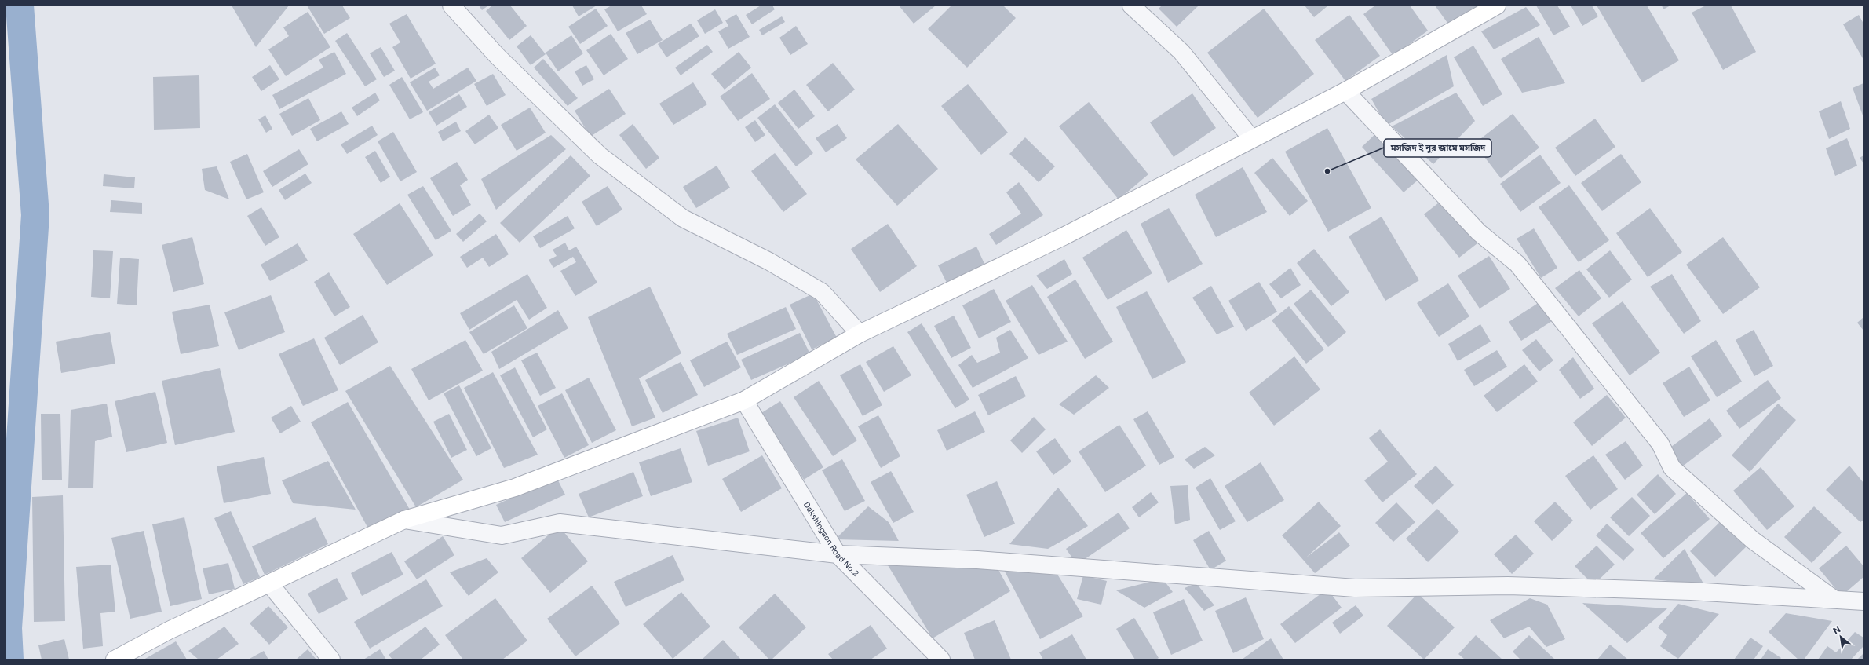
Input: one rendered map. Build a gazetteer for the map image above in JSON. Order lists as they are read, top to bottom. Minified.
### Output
{"streets":{"street":["Dakshingaon Road No.2"]},"places":["মসজিদ ই নুর জামে মসজিদ"],"north":"top left"}
